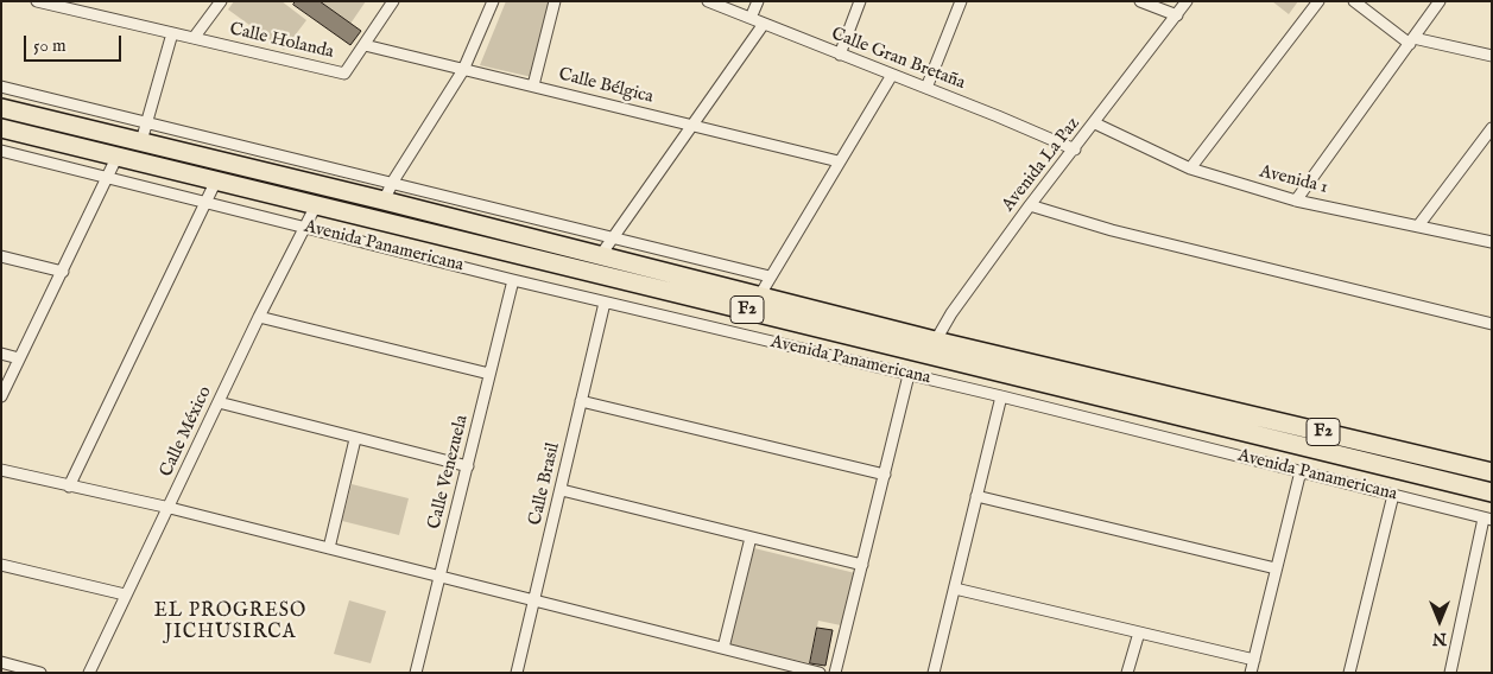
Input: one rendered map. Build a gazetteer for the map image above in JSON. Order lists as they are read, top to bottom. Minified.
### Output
{"streets":{"highway":["Avenida Panamericana","F2"],"street":["Calle Holanda","Calle Gran Bretaña","Calle Bélgica","Avenida La Paz","Avenida 1","Calle México","Calle Venezuela","Calle Brasil"]},"crossings":[["Calle Holanda","Calle Bélgica"],["Calle Gran Bretaña","Avenida La Paz"],["Avenida La Paz","Avenida 1"],["Avenida La Paz","Avenida Panamericana"],["Avenida Panamericana","Calle México"],["Avenida Panamericana","Calle Venezuela"],["Avenida Panamericana","Calle Brasil"]],"districts":["EL PROGRESO JICHUSIRCA"],"scale_bar":"50 m","north":"bottom"}
